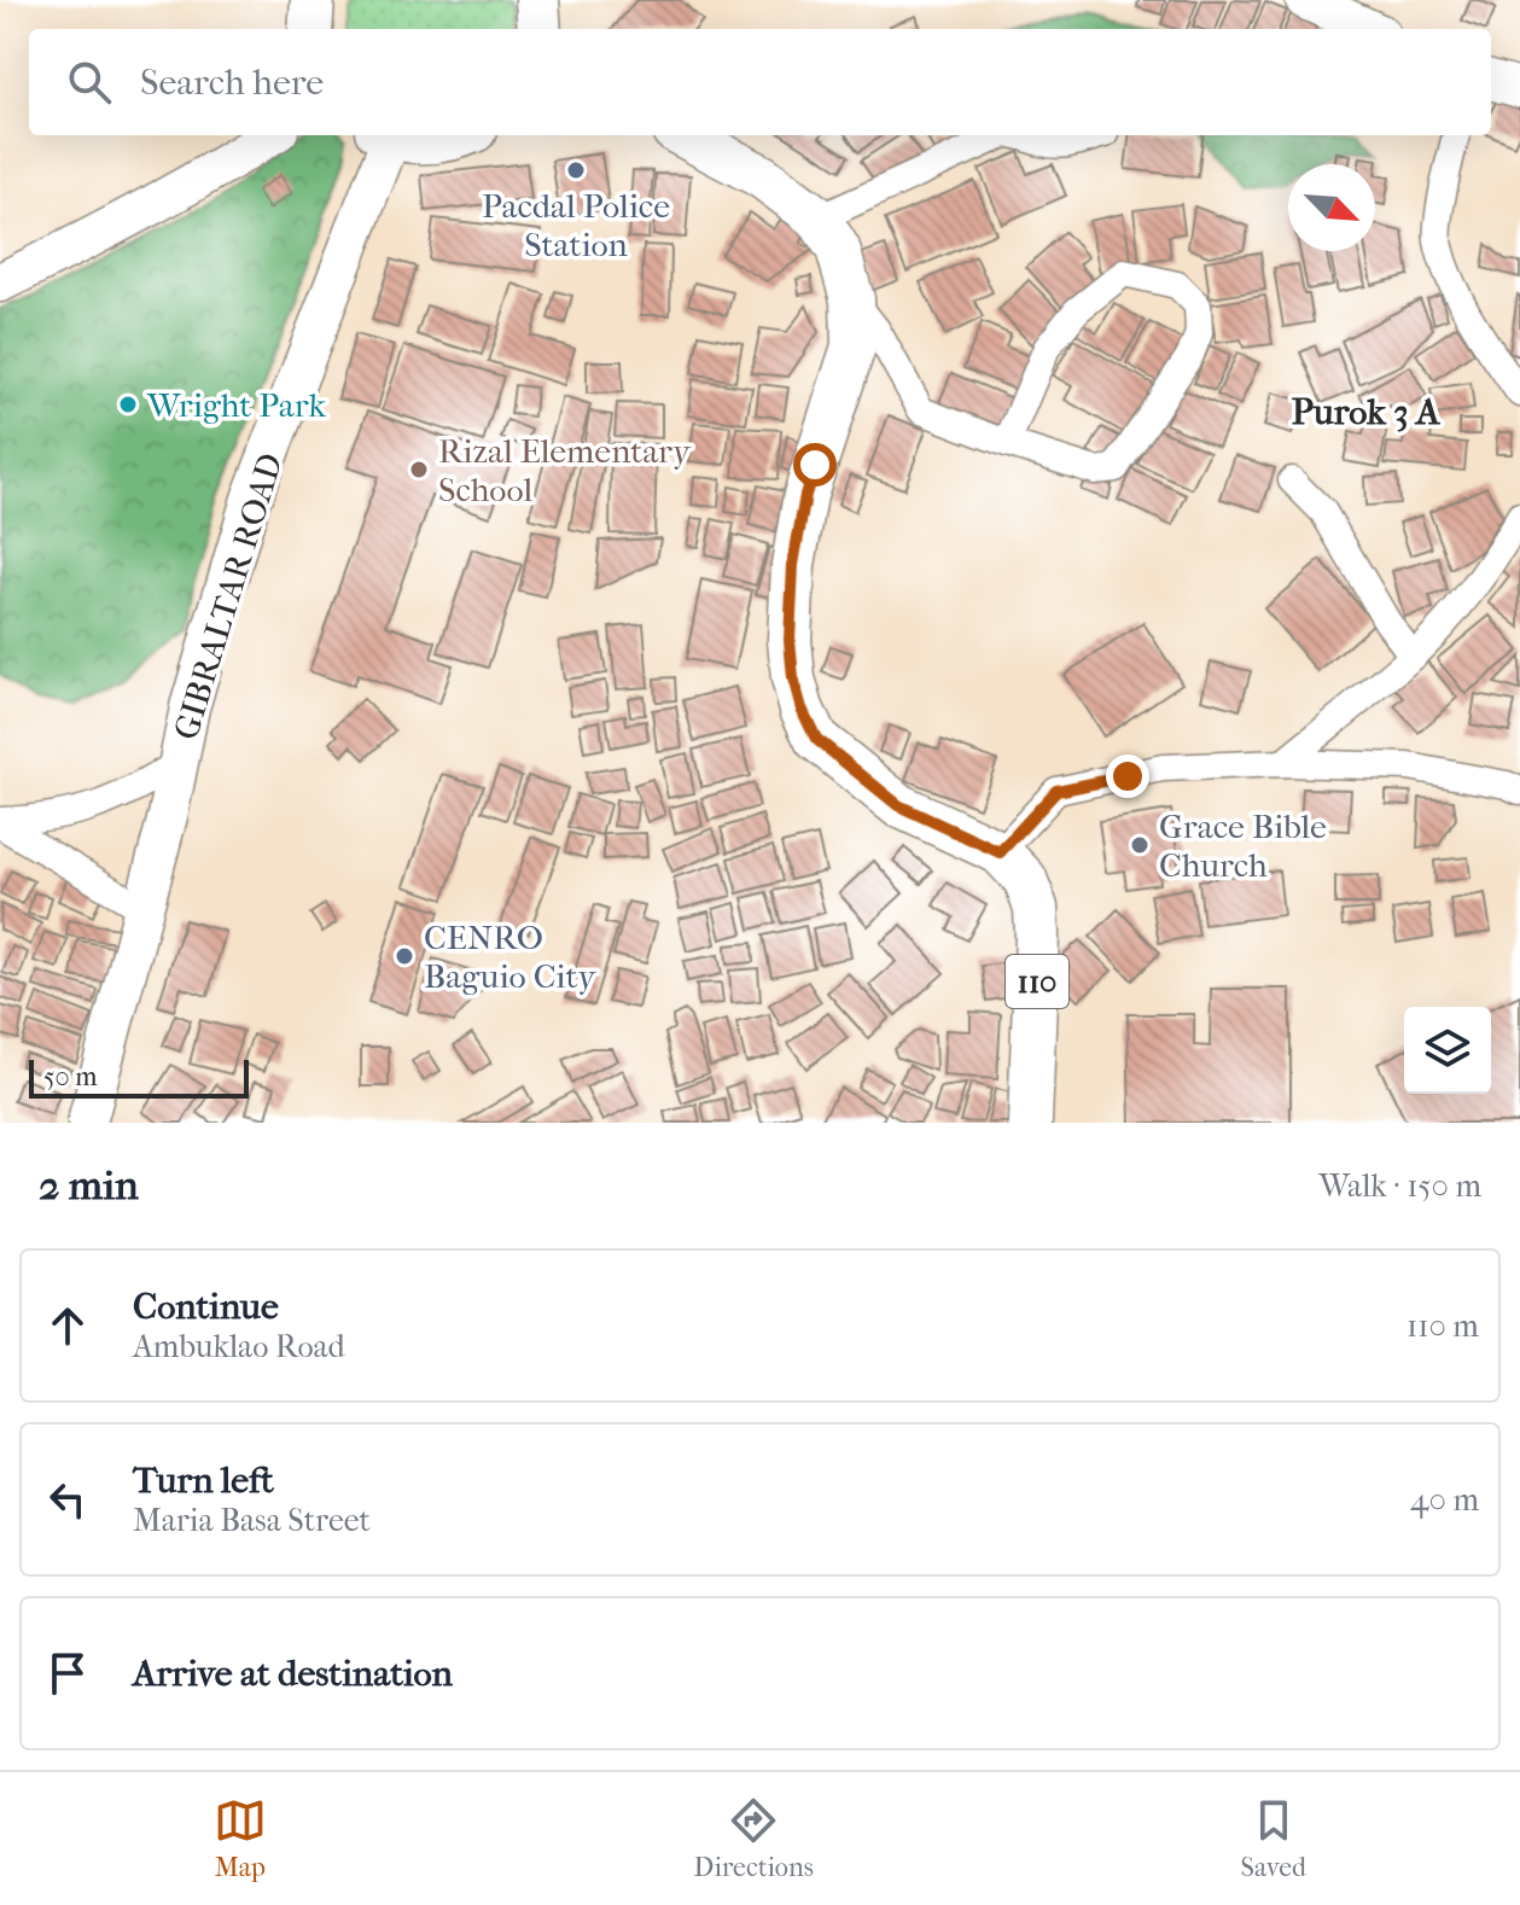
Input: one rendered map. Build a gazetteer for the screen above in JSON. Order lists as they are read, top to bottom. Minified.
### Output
{"streets":{"main road":["110"],"street":["GIBRALTAR ROAD"]},"districts":["Purok 3 A"],"places":["Pacdal Police Station","Wright Park","Rizal Elementary School","Grace Bible Church","CENRO Baguio City"],"scale_bar":"50 m","north":"bottom right","page":{"search":"Search here","scale":"50 m","heading":["2 min","Walk · 150 m"],"list":[["Continue","Ambuklao Road","110 m"],["Turn left","Maria Basa Street","40 m"],"Arrive at destination"],"nav":["Map","Directions","Saved"]}}
